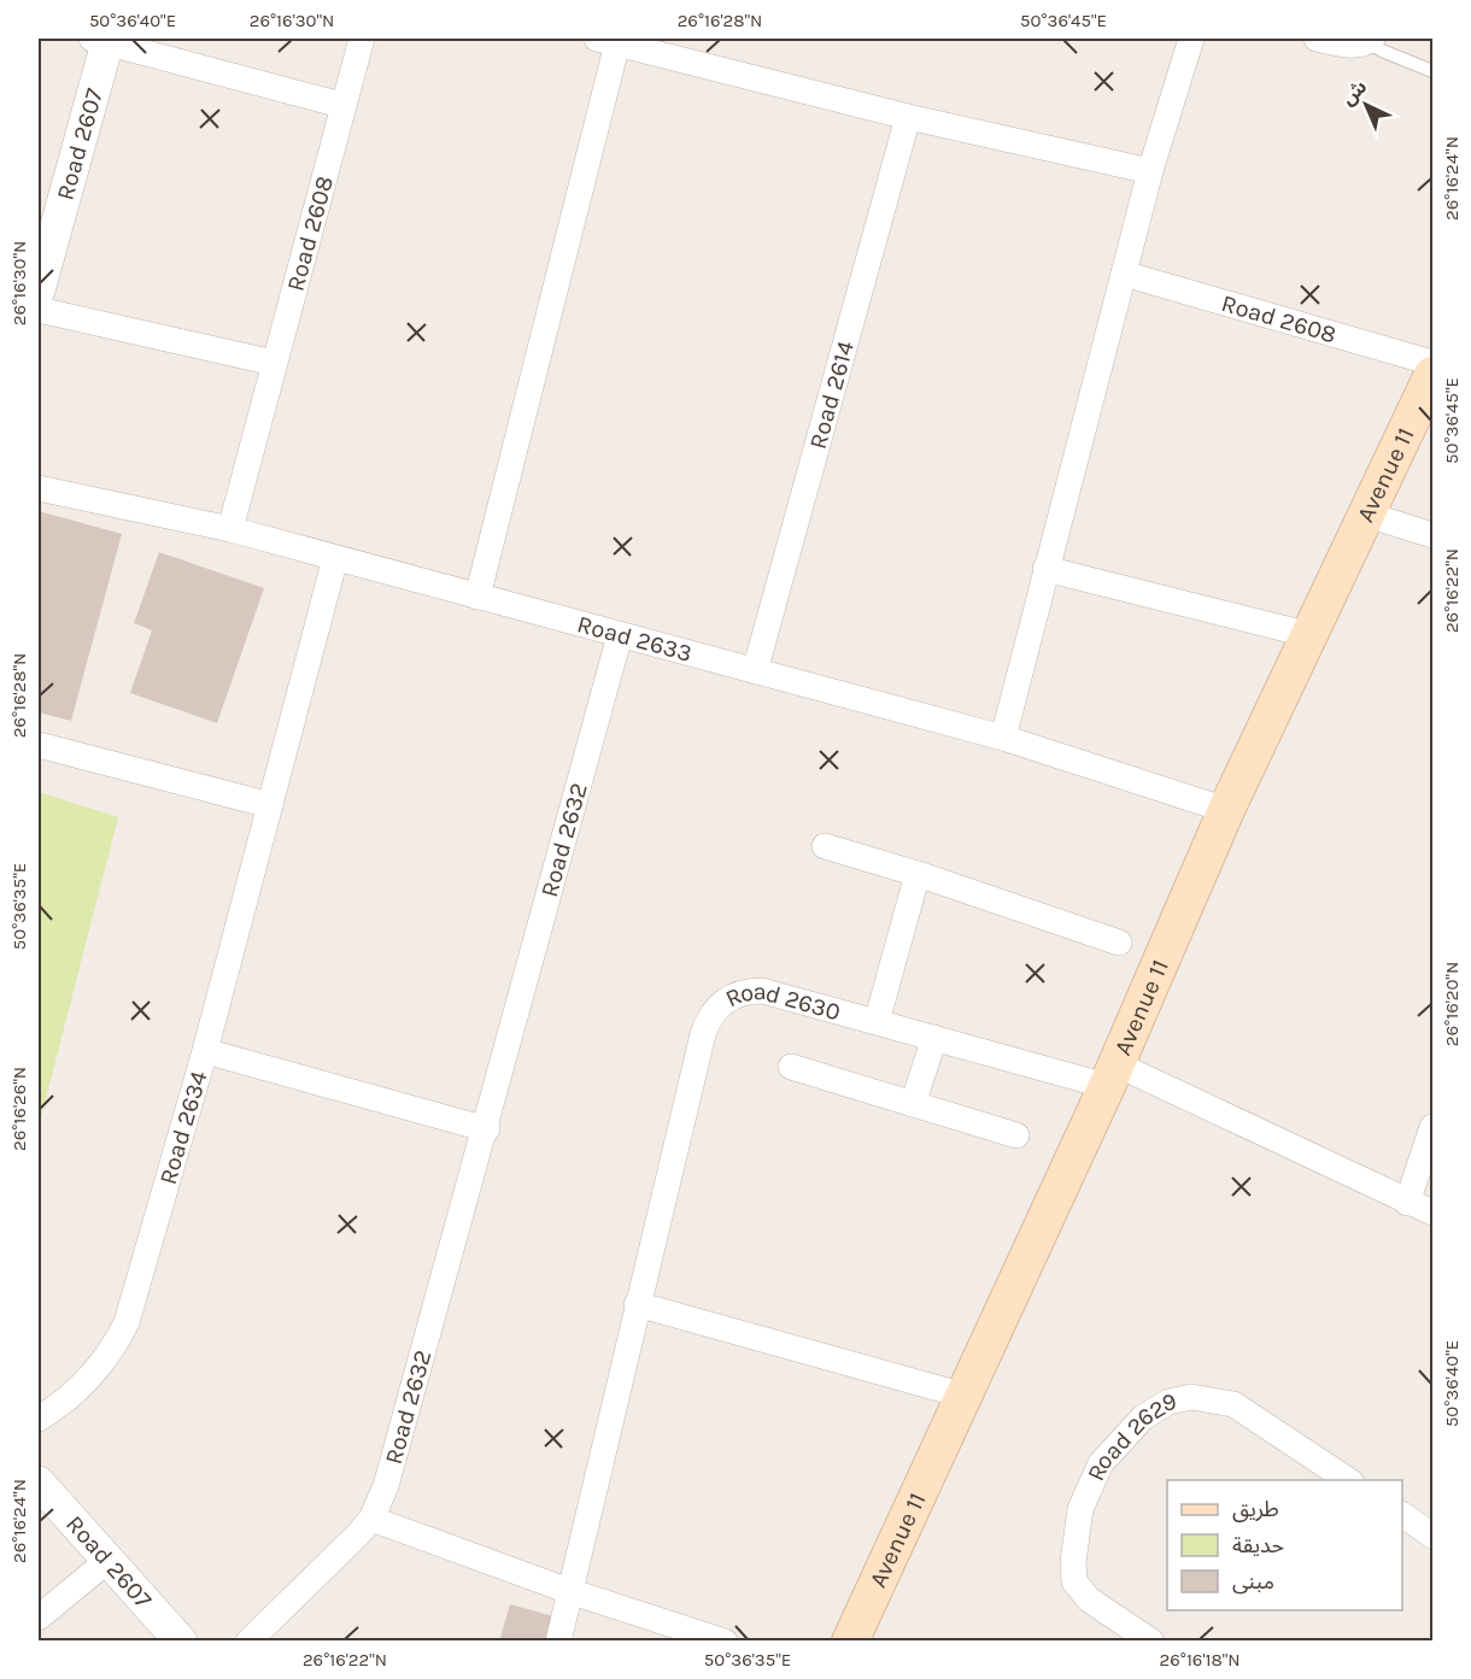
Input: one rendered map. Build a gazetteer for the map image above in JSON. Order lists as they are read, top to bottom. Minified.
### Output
{"streets":{"main road":["Avenue 11"],"street":["Road 2607","Road 2608","Road 2614","Road 2633","Road 2632","Road 2630","Road 2634","Road 2629"]},"crossings":[["Road 2608","Road 2633"],["Road 2614","Road 2633"],["Avenue 11","Road 2633"],["Avenue 11","Road 2630"],["Road 2633","Road 2632"],["Road 2633","Road 2634"]],"legend":["طريق","حديقة","مبنى"],"north":"top left","coordinates":["50°36'40\"E","26°16'30\"N","26°16'28\"N","50°36'45\"E","26°16'24\"N","26°16'22\"N","50°36'35\"E","26°16'20\"N","26°16'26\"N","26°16'18\"N"]}
